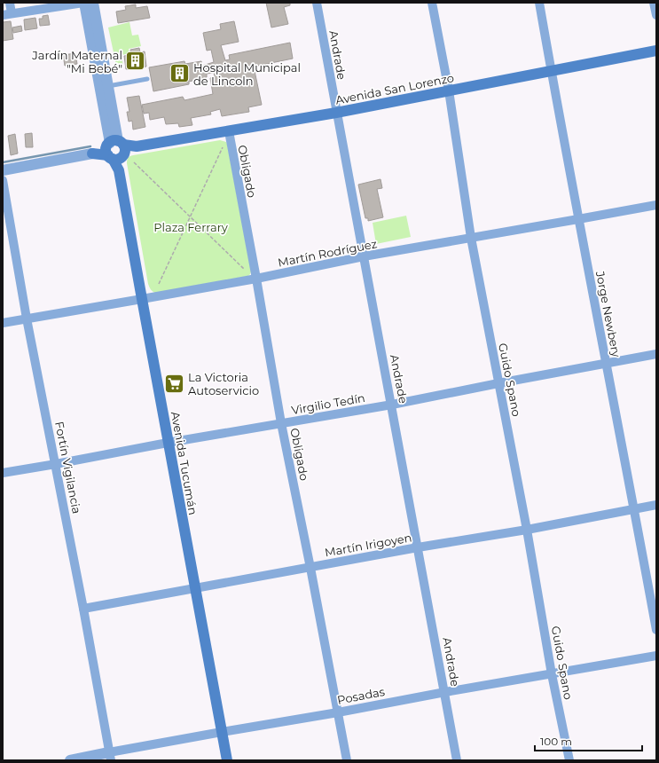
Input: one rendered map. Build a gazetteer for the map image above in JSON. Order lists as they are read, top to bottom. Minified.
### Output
{"streets":{"main road":["Avenida San Lorenzo","Avenida Tucumán"],"street":["Andrade","Obligado","Martín Rodríguez","Jorge Newbery","Guido Spano","Virgilio Tedín","Fortín Vigilancia","Martín Irigoyen","Posadas"]},"crossings":[["Andrade","Avenida San Lorenzo"],["Andrade","Martín Rodríguez"],["Andrade","Virgilio Tedín"],["Andrade","Martín Irigoyen"],["Andrade","Posadas"],["Avenida San Lorenzo","Obligado"],["Avenida San Lorenzo","Jorge Newbery"],["Avenida San Lorenzo","Guido Spano"],["Avenida San Lorenzo","Avenida Tucumán"],["Obligado","Martín Rodríguez"],["Obligado","Virgilio Tedín"],["Obligado","Martín Irigoyen"],["Obligado","Posadas"],["Martín Rodríguez","Jorge Newbery"],["Martín Rodríguez","Guido Spano"],["Martín Rodríguez","Avenida Tucumán"],["Martín Rodríguez","Fortín Vigilancia"],["Jorge Newbery","Virgilio Tedín"],["Jorge Newbery","Martín Irigoyen"],["Guido Spano","Virgilio Tedín"],["Guido Spano","Martín Irigoyen"],["Guido Spano","Posadas"],["Virgilio Tedín","Avenida Tucumán"],["Virgilio Tedín","Fortín Vigilancia"],["Avenida Tucumán","Martín Irigoyen"],["Avenida Tucumán","Posadas"],["Fortín Vigilancia","Martín Irigoyen"],["Fortín Vigilancia","Posadas"]],"parks":["Plaza Ferrary"],"places":{"building":["Jardín Maternal \"Mi Bebé\"","Hospital Municipal de Lincoln"],"supermarket":["La Victoria Autoservicio"]},"scale_bar":"100 m"}
